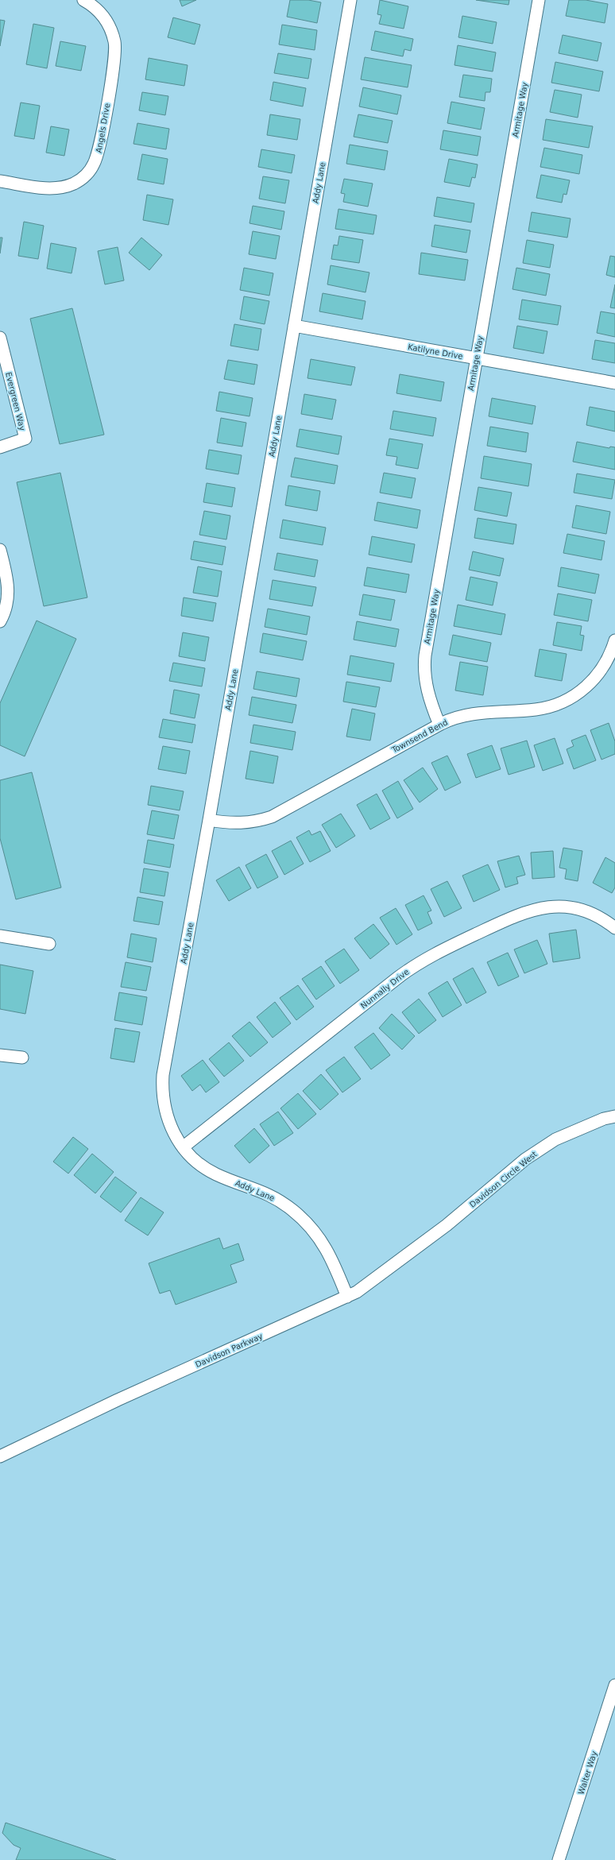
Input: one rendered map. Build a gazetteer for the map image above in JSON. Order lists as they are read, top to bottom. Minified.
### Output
{"streets":{"street":["Armitage Way","Angels Drive","Addy Lane","Katilyne Drive","Evergreen Way","Townsend Bend","Nunnally Drive","Davidson Circle West","Davidson Parkway","Walter Way"]},"crossings":[["Armitage Way","Katilyne Drive"],["Armitage Way","Townsend Bend"],["Addy Lane","Katilyne Drive"],["Addy Lane","Townsend Bend"],["Addy Lane","Nunnally Drive"],["Addy Lane","Davidson Parkway"],["Davidson Circle West","Davidson Parkway"]]}
